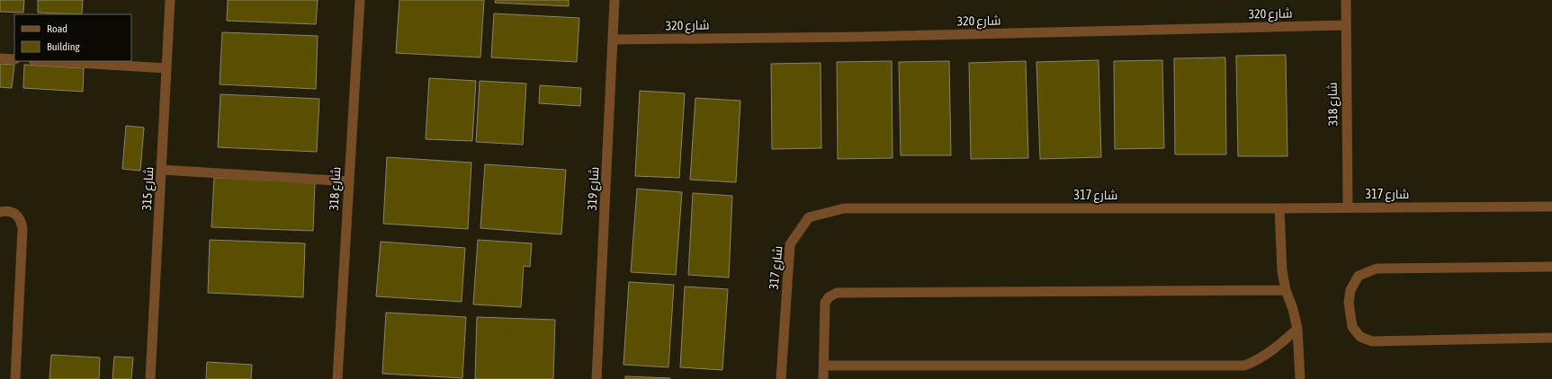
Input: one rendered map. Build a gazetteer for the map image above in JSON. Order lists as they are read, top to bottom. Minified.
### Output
{"streets":{"street":["شارع 320","شارع 318","شارع 315","شارع 319","شارع 317"]},"crossings":[["شارع 320","شارع 318"],["شارع 320","شارع 319"],["شارع 318","شارع 317"]],"legend":["Road","Building"]}
